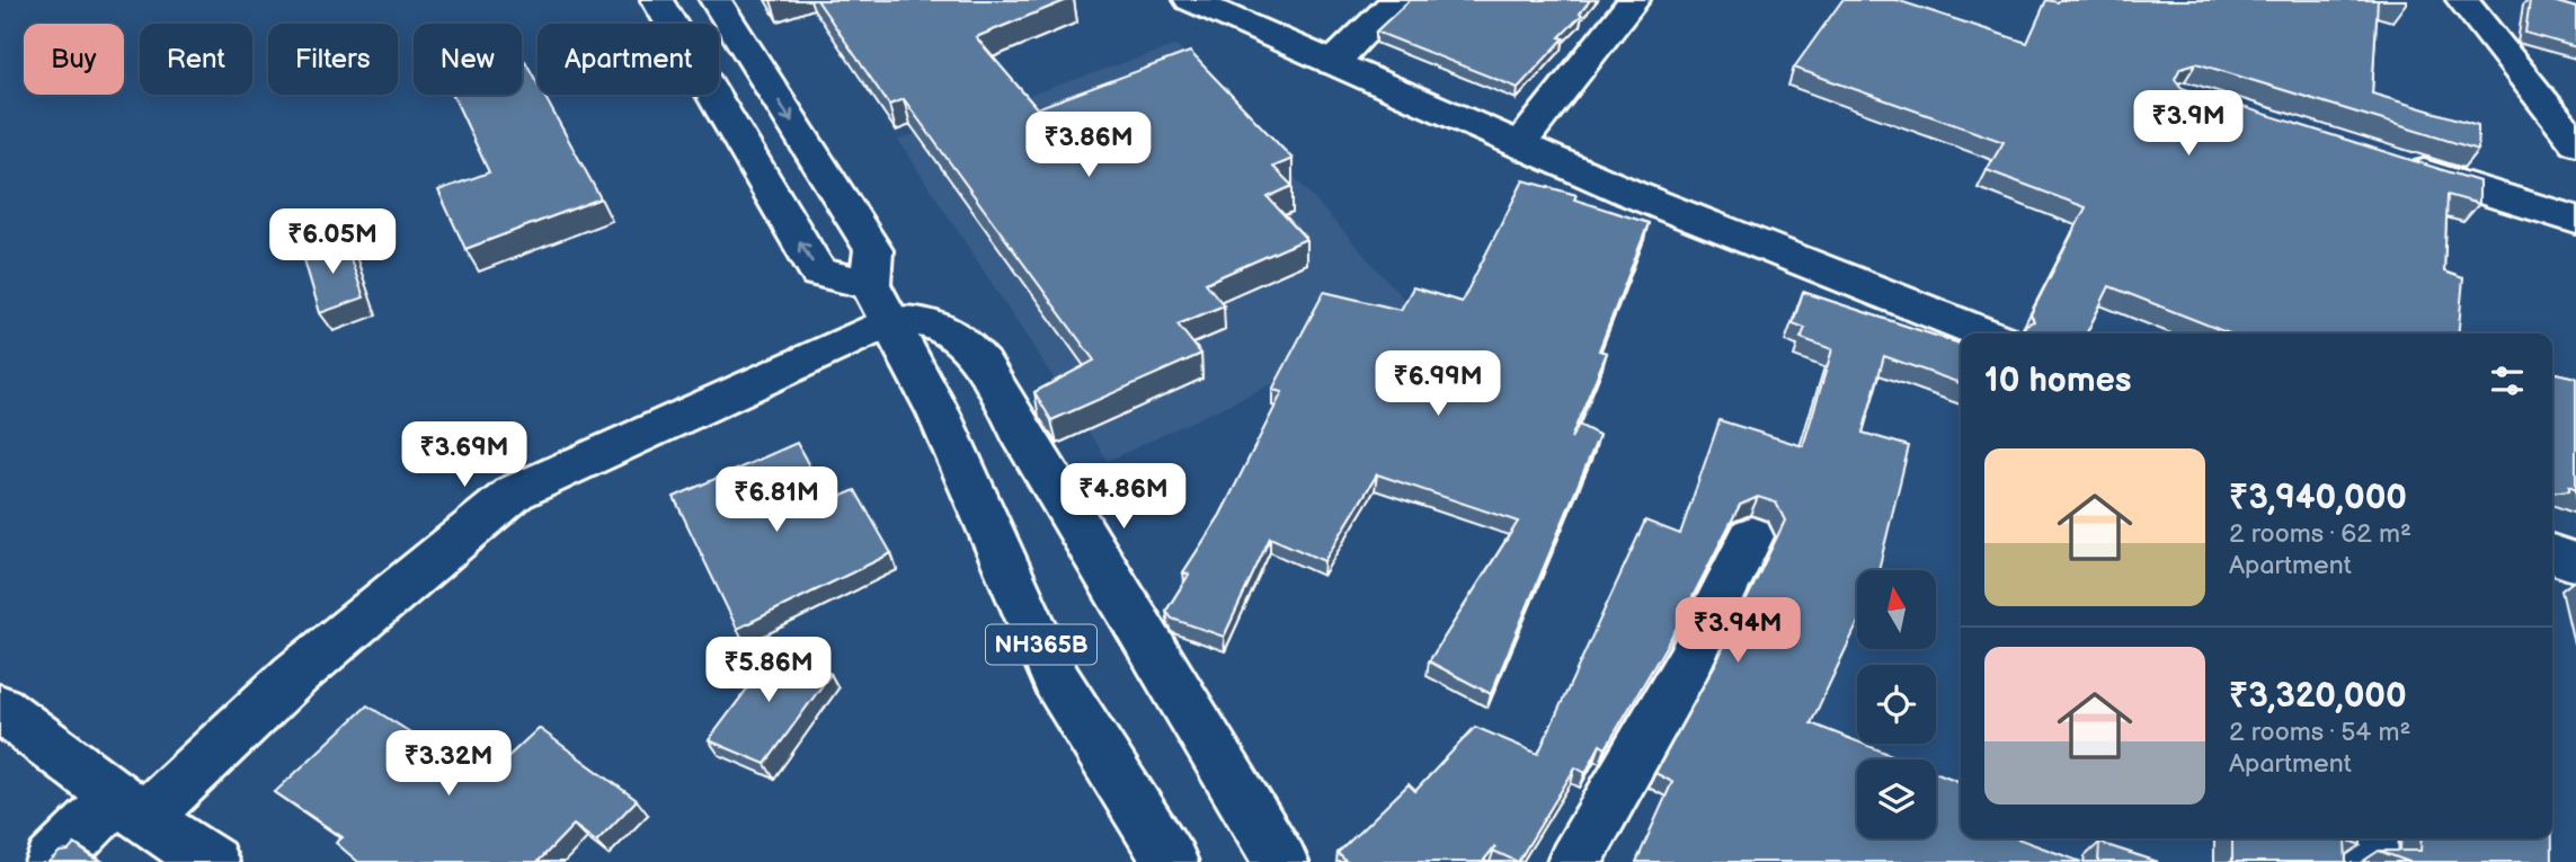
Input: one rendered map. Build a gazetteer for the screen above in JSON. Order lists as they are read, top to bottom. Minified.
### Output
{"streets":{"main road":["NH365B"]},"north":"top","page":{"chip":["Buy","Rent","Filters","New","Apartment"],"price":["₹3.9M","₹3.86M","₹6.05M","₹6.99M","₹3.69M","₹4.86M","₹6.81M","₹3.94M","₹5.86M","₹3.32M"],"heading":"10 homes","list":[{"name":"₹3,940,000","note":"2 rooms · 62 m² · Apartment"},{"name":"₹3,320,000","note":"2 rooms · 54 m² · Apartment"}]}}
